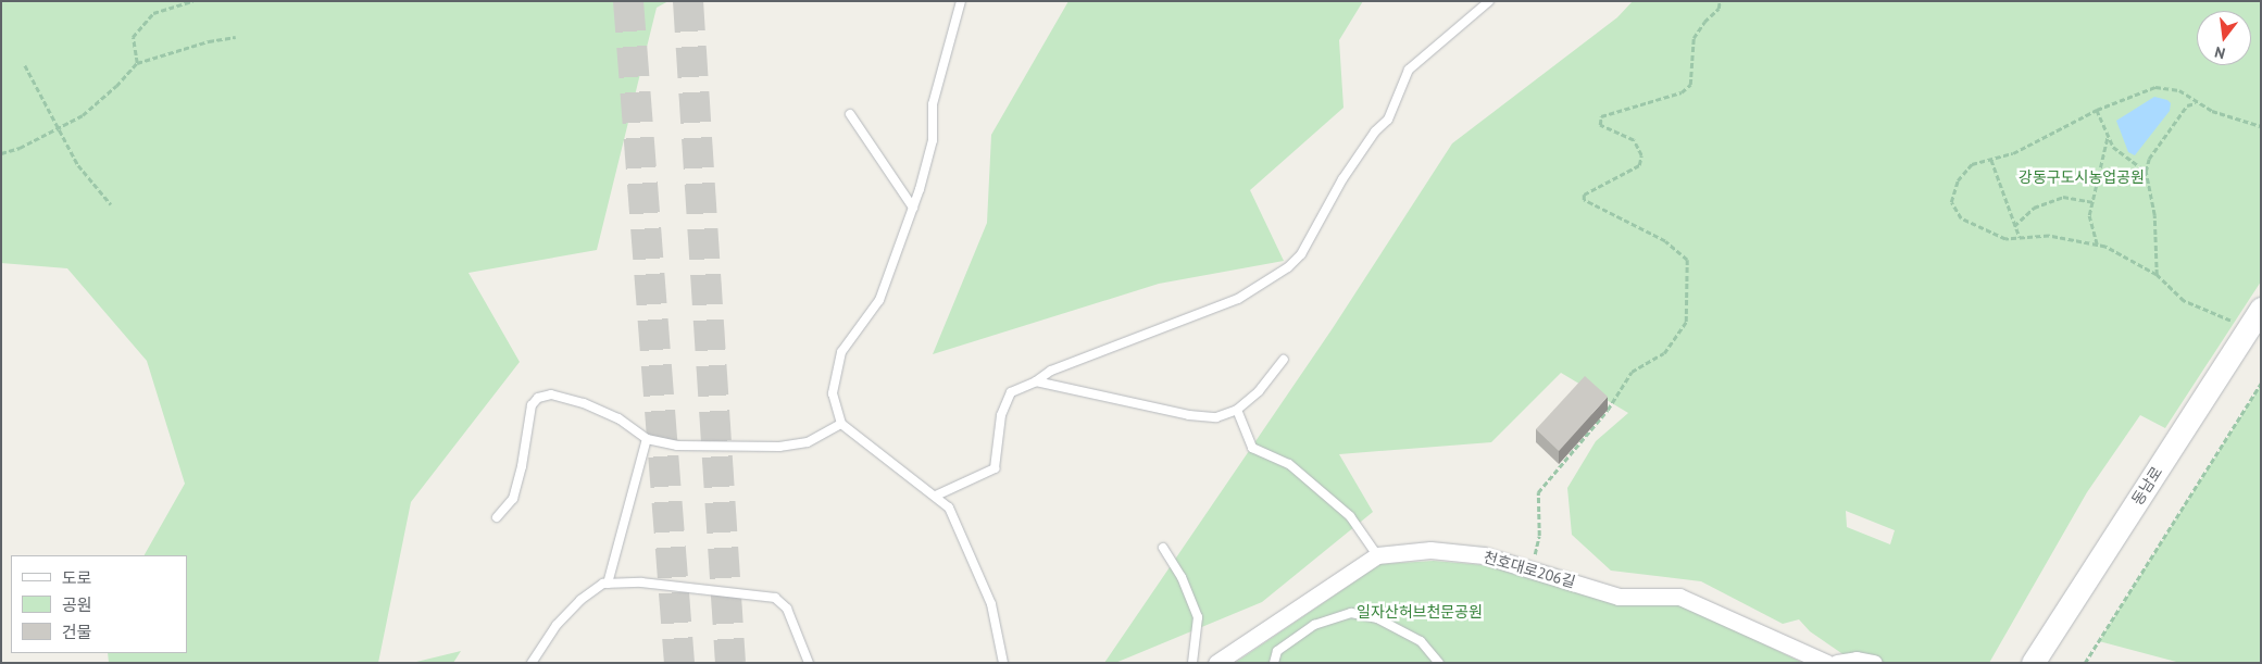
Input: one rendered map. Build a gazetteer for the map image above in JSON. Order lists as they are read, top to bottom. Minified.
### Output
{"streets":{"main road":["동남로"],"street":["천호대로206길"]},"parks":["강동구도시농업공원","일자산허브천문공원"],"legend":["도로","공원","건물"],"north":"bottom"}
